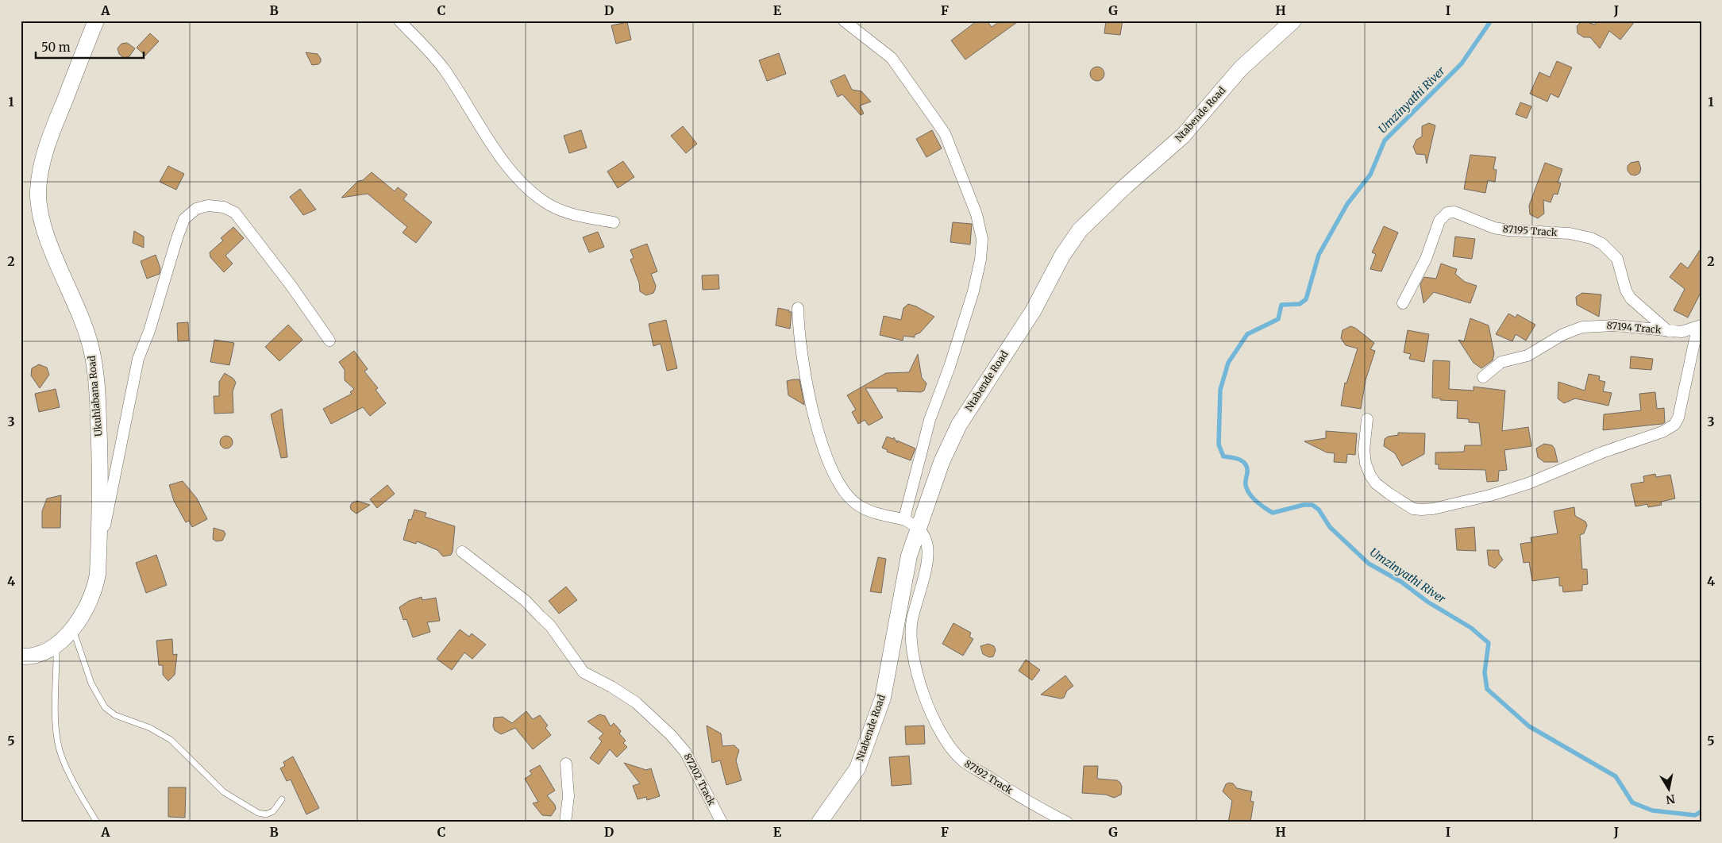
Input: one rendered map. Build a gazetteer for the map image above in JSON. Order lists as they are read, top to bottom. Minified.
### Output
{"streets":{"street":["Ntabende Road","87195 Track","87194 Track","Ukuhlabana Road","87192 Track","87202 Track"]},"crossings":[["Ntabende Road","87192 Track"],["87195 Track","87194 Track"]],"water":["Umzinyathi River"],"scale_bar":"50 m","north":"bottom","grid":{"columns":["A","B","C","D","E","F","G","H","I","J"],"rows":["1","2","3","4","5"]}}
